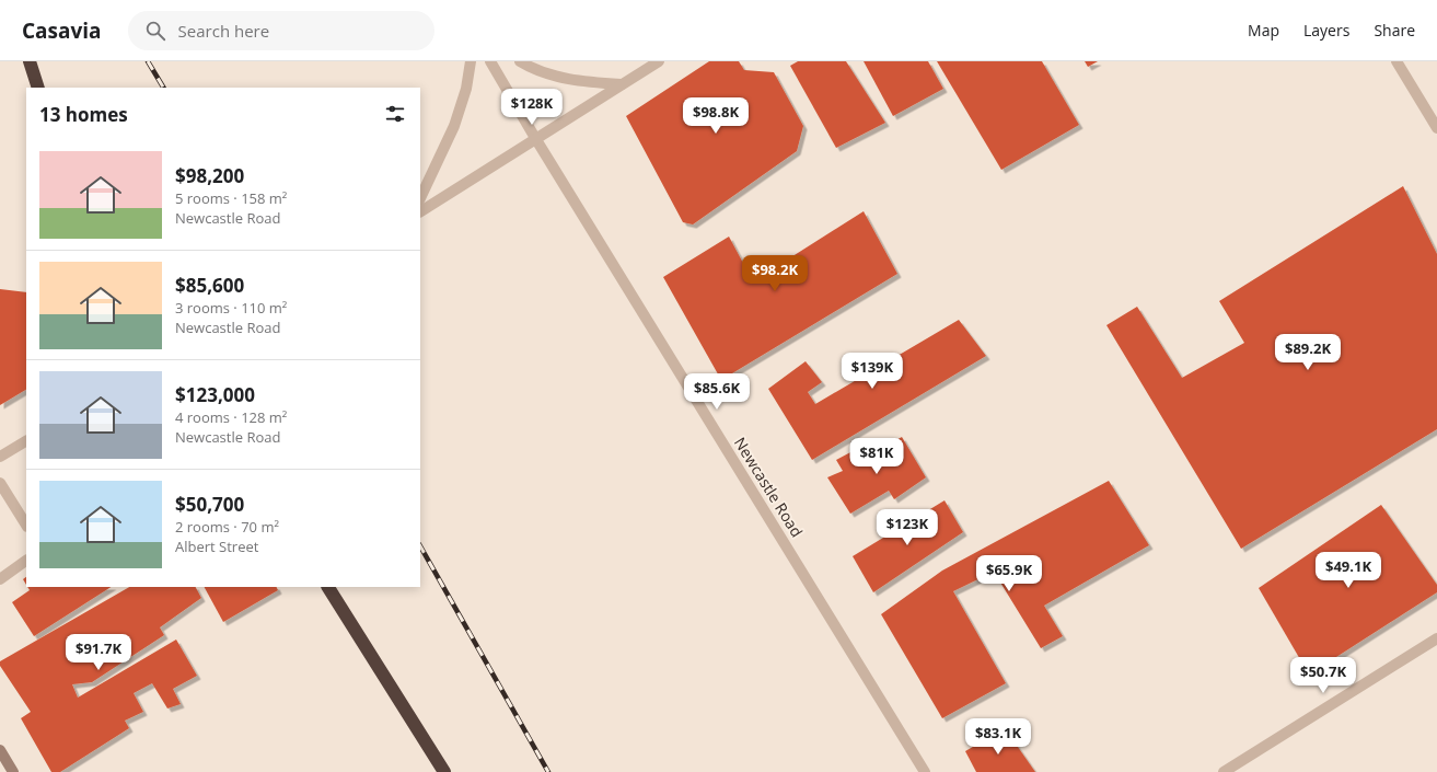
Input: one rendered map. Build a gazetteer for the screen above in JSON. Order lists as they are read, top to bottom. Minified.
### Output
{"streets":{"street":["Newcastle Road"]},"page":{"header":"Casavia","search":"Search here","nav":["Map","Layers","Share"],"heading":"13 homes","price":["$128K","$98.8K","$98.2K","$89.2K","$139K","$85.6K","$81K","$123K","$49.1K","$65.9K","$91.7K","$50.7K","$83.1K"],"list":[{"name":"$98,200","note":"5 rooms · 158 m² · Newcastle Road"},{"name":"$85,600","note":"3 rooms · 110 m² · Newcastle Road"},{"name":"$123,000","note":"4 rooms · 128 m² · Newcastle Road"},{"name":"$50,700","note":"2 rooms · 70 m² · Albert Street"}]}}
